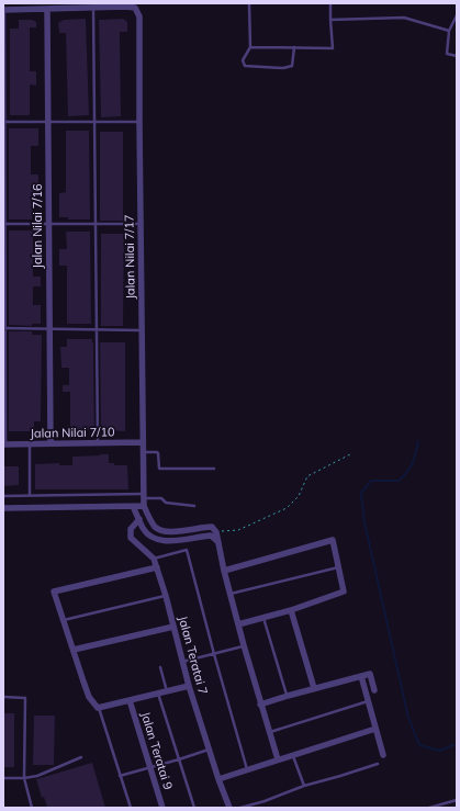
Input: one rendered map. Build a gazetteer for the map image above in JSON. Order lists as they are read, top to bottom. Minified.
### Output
{"streets":{"street":["Jalan Nilai 7/16","Jalan Nilai 7/17","Jalan Nilai 7/10","Jalan Teratai 7","Jalan Teratai 9"]},"crossings":[["Jalan Nilai 7/16","Jalan Nilai 7/10"],["Jalan Nilai 7/17","Jalan Nilai 7/10"]]}
